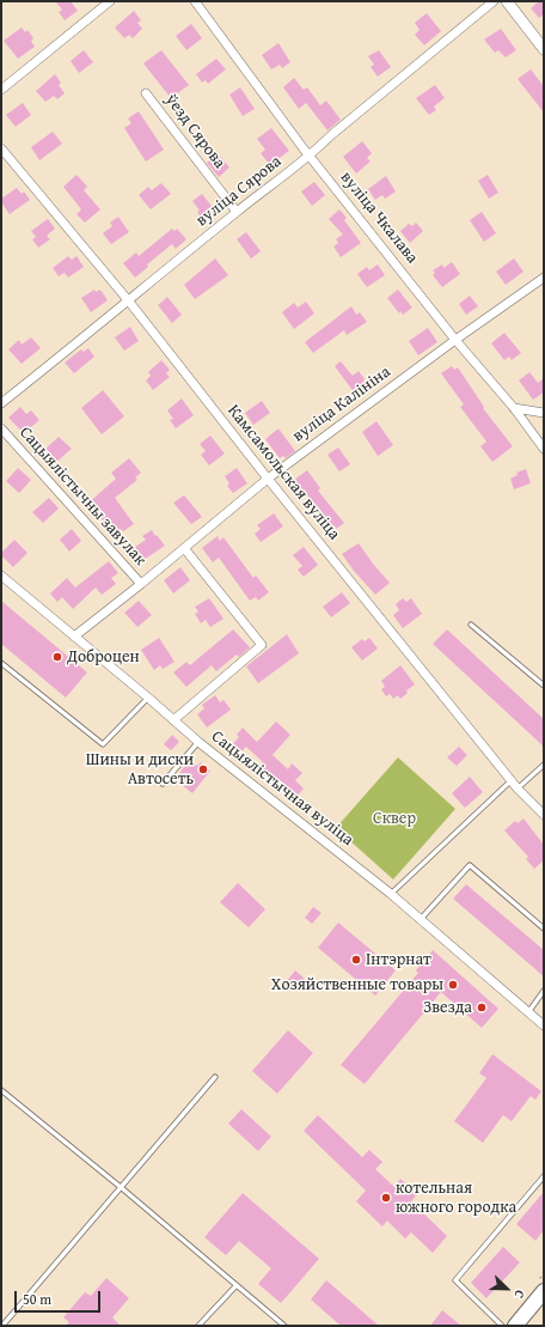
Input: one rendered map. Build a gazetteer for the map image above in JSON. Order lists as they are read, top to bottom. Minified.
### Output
{"streets":{"street":["ўезд Сярова","вуліца Сярова","вуліца Чкалава","вуліца Калініна","Камсамольская вуліца","Сацыялістычны завулак","Сацыялістычная вуліца"]},"crossings":[["ўезд Сярова","вуліца Сярова"],["вуліца Сярова","вуліца Чкалава"],["вуліца Сярова","Камсамольская вуліца"],["вуліца Чкалава","вуліца Калініна"],["вуліца Калініна","Камсамольская вуліца"],["вуліца Калініна","Сацыялістычны завулак"],["вуліца Калініна","Сацыялістычная вуліца"]],"parks":["Сквер"],"places":["Доброцен","Шины и диски Автосеть","Інтэрнат","Хозяйственные товары","Звезда","котельная южного городка"],"scale_bar":"50 m","north":"bottom right"}
